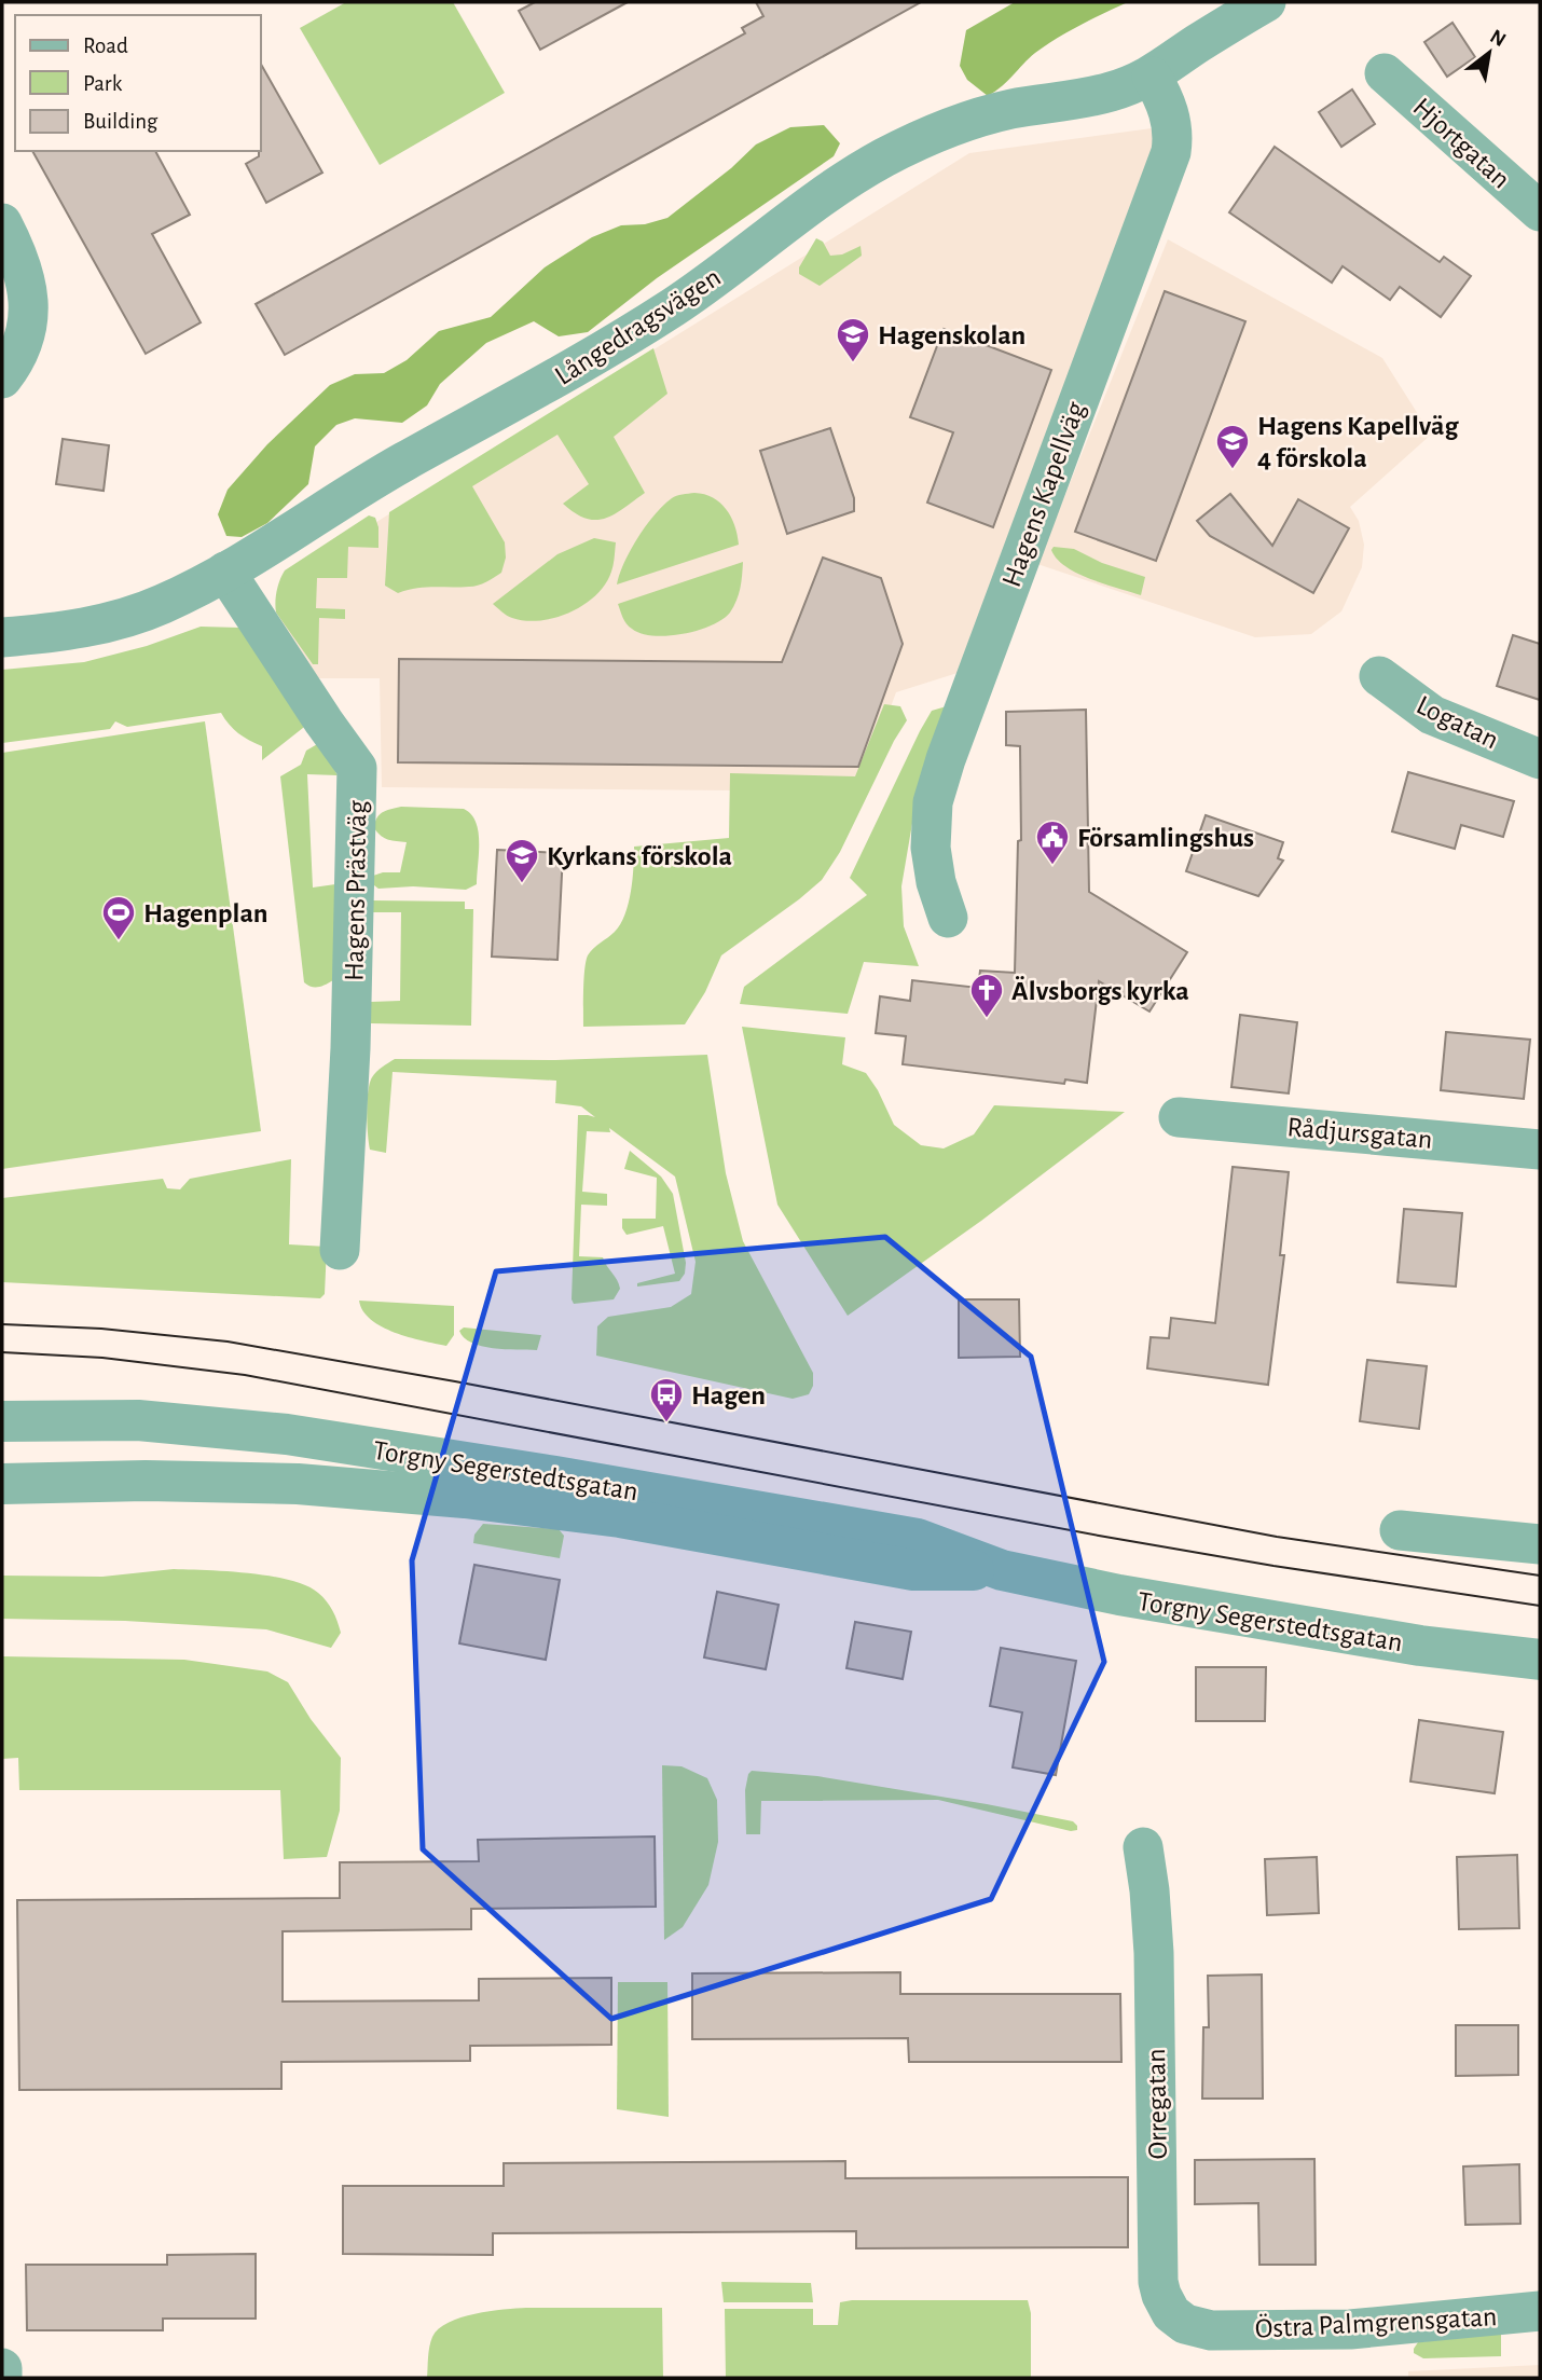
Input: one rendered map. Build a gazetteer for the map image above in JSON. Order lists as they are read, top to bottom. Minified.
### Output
{"streets":{"street":["Hjortgatan","Långedragsvägen","Hagens Kapellväg","Logatan","Hagens Prästväg","Rådjursgatan","Torgny Segerstedtsgatan","Orregatan","Östra Palmgrensgatan"]},"crossings":[["Långedragsvägen","Hagens Kapellväg"],["Långedragsvägen","Hagens Prästväg"],["Orregatan","Östra Palmgrensgatan"]],"places":{"school or university":["Hagenskolan","Hagens Kapellväg 4 förskola","Kyrkans förskola"],"public building":["Församlingshus"],"sports":["Hagenplan"],"church":["Älvsborgs kyrka"],"bus stop":["Hagen"]},"legend":["Road","Park","Building"],"north":"top right"}
